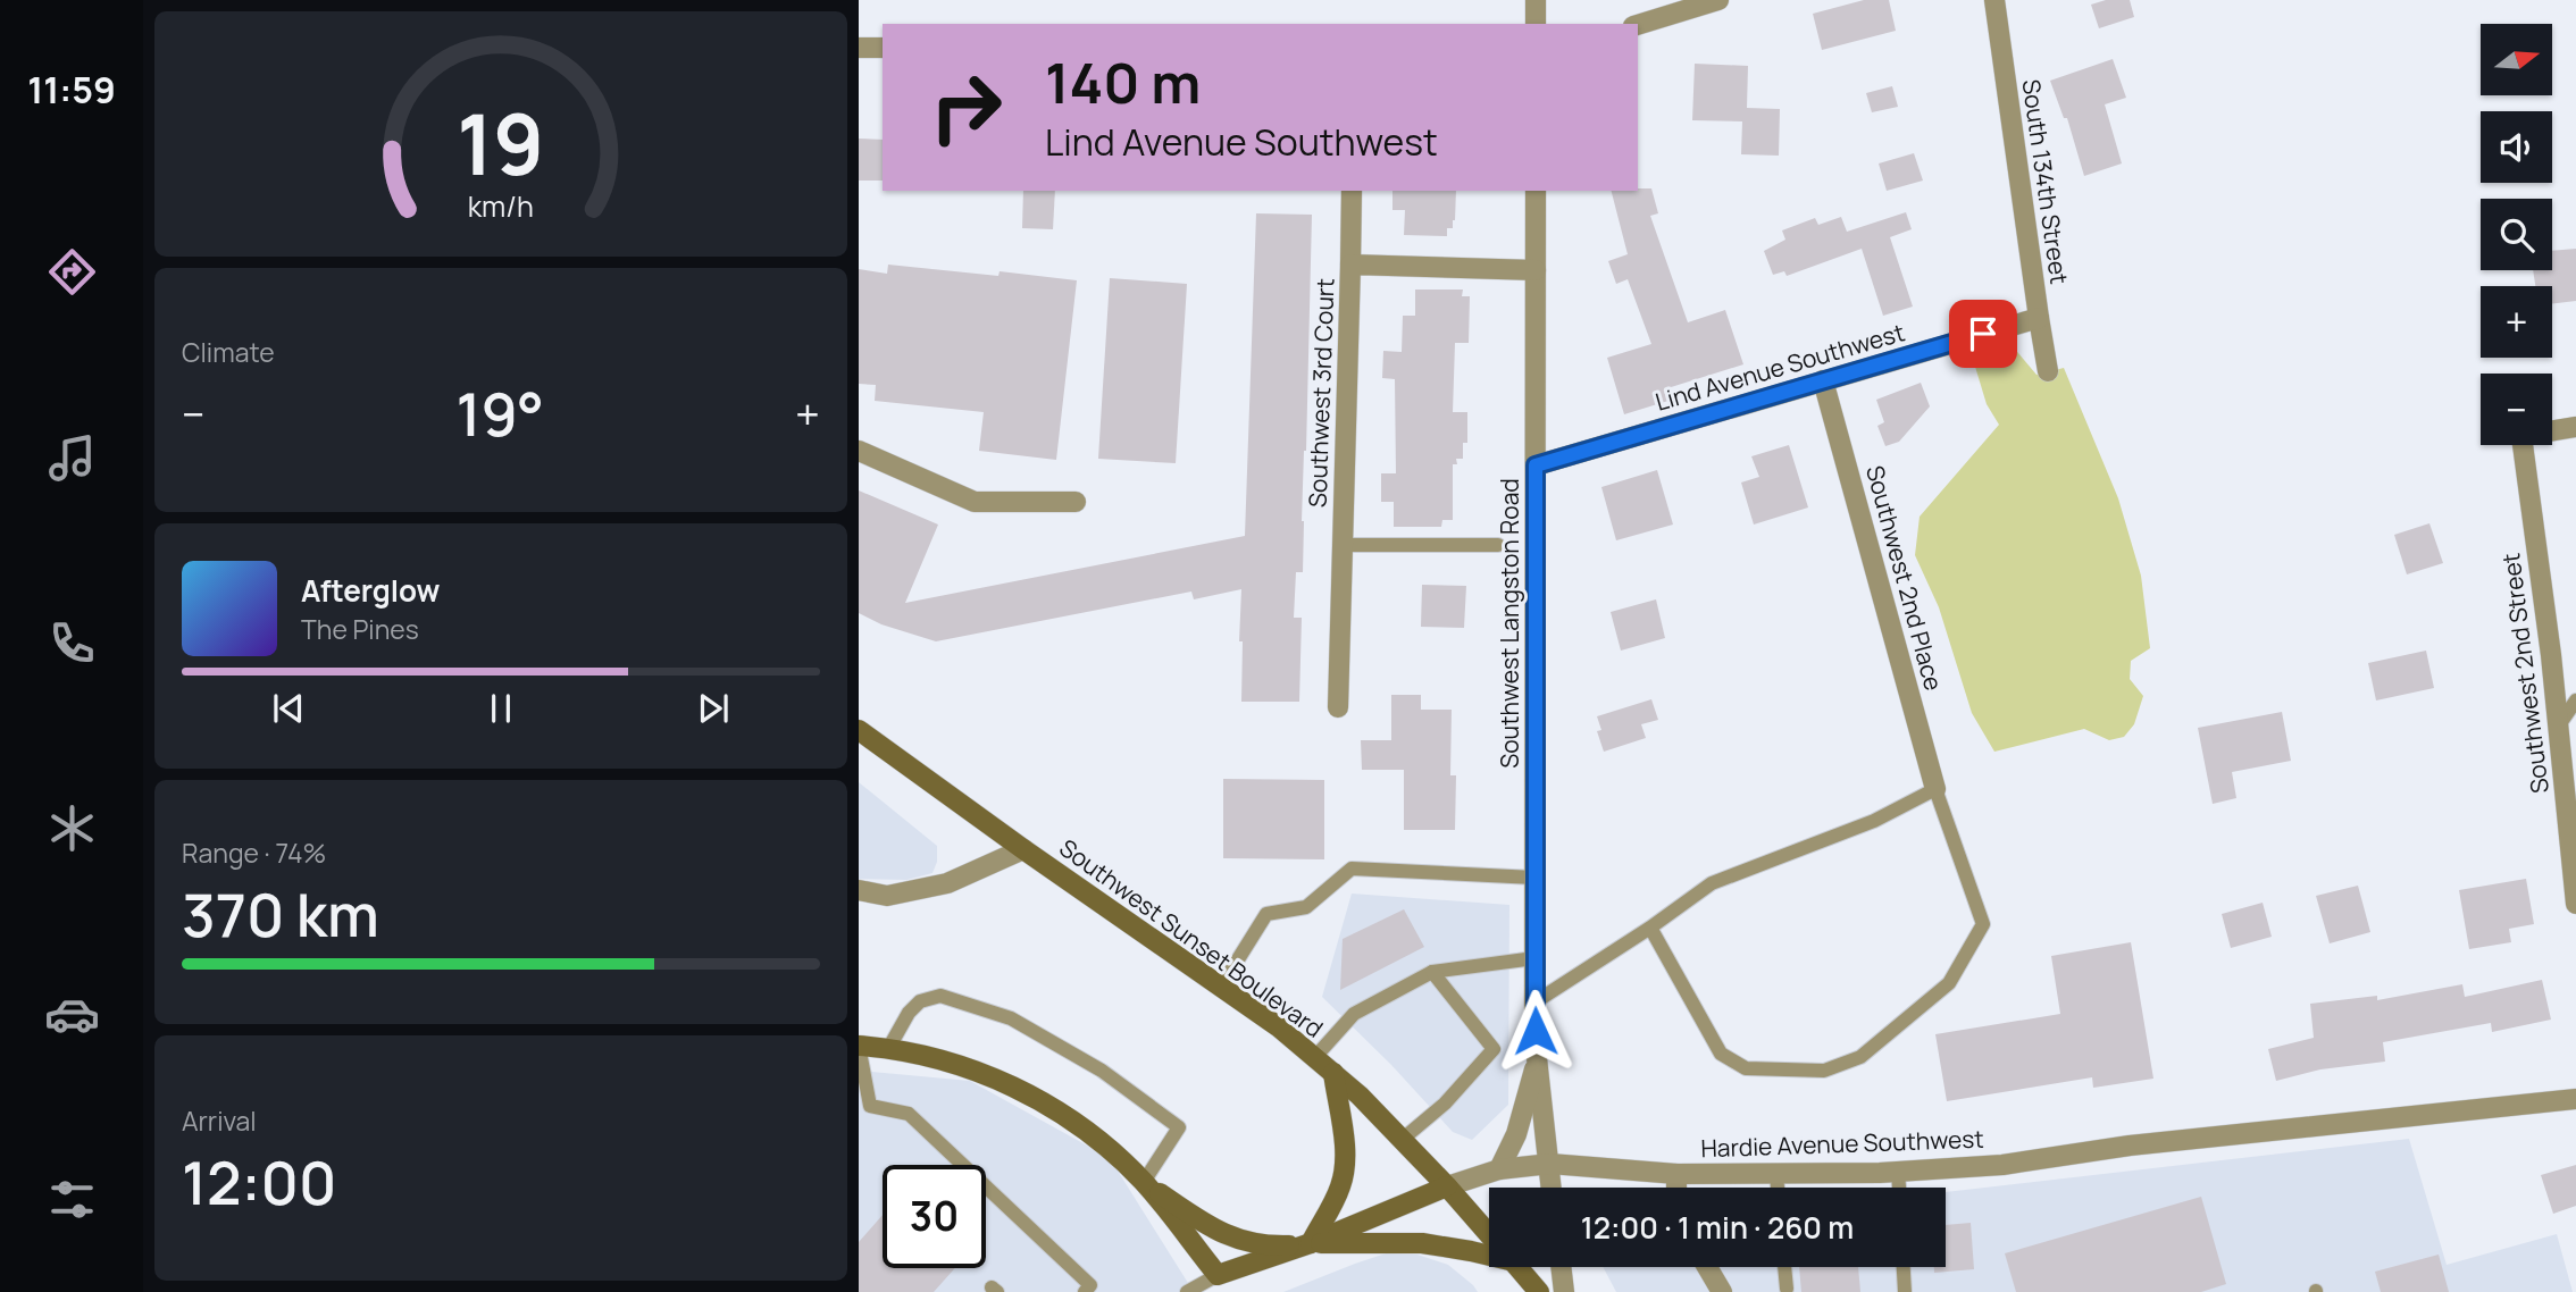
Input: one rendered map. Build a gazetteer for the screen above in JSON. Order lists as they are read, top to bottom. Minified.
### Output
{"streets":{"main road":["Southwest Sunset Boulevard","Hardie Avenue Southwest"],"street":["South 134th Street","Lind Avenue Southwest","Southwest 3rd Court","Southwest 2nd Place","Southwest Langston Road","Southwest 2nd Street"]},"crossings":[["South 134th Street","Lind Avenue Southwest"],["Lind Avenue Southwest","Southwest 2nd Place"],["Lind Avenue Southwest","Southwest Langston Road"],["Southwest 3rd Court","Southwest Langston Road"],["Southwest Langston Road","Hardie Avenue Southwest"],["Southwest Sunset Boulevard","Hardie Avenue Southwest"]],"north":"right","page":{"tabs":"11:59","map_buttons":["+","−"],"turn":["140 m","Lind Avenue Southwest"],"tile":["Climate",["Range · 74%","370 km"],["Arrival","12:00"]],"heat":["−","19°","+"],"song":["Afterglow","The Pines"],"limit":"30","trip":"12:00 · 1 min · 260 m","gauge":["19","km/h"]}}
